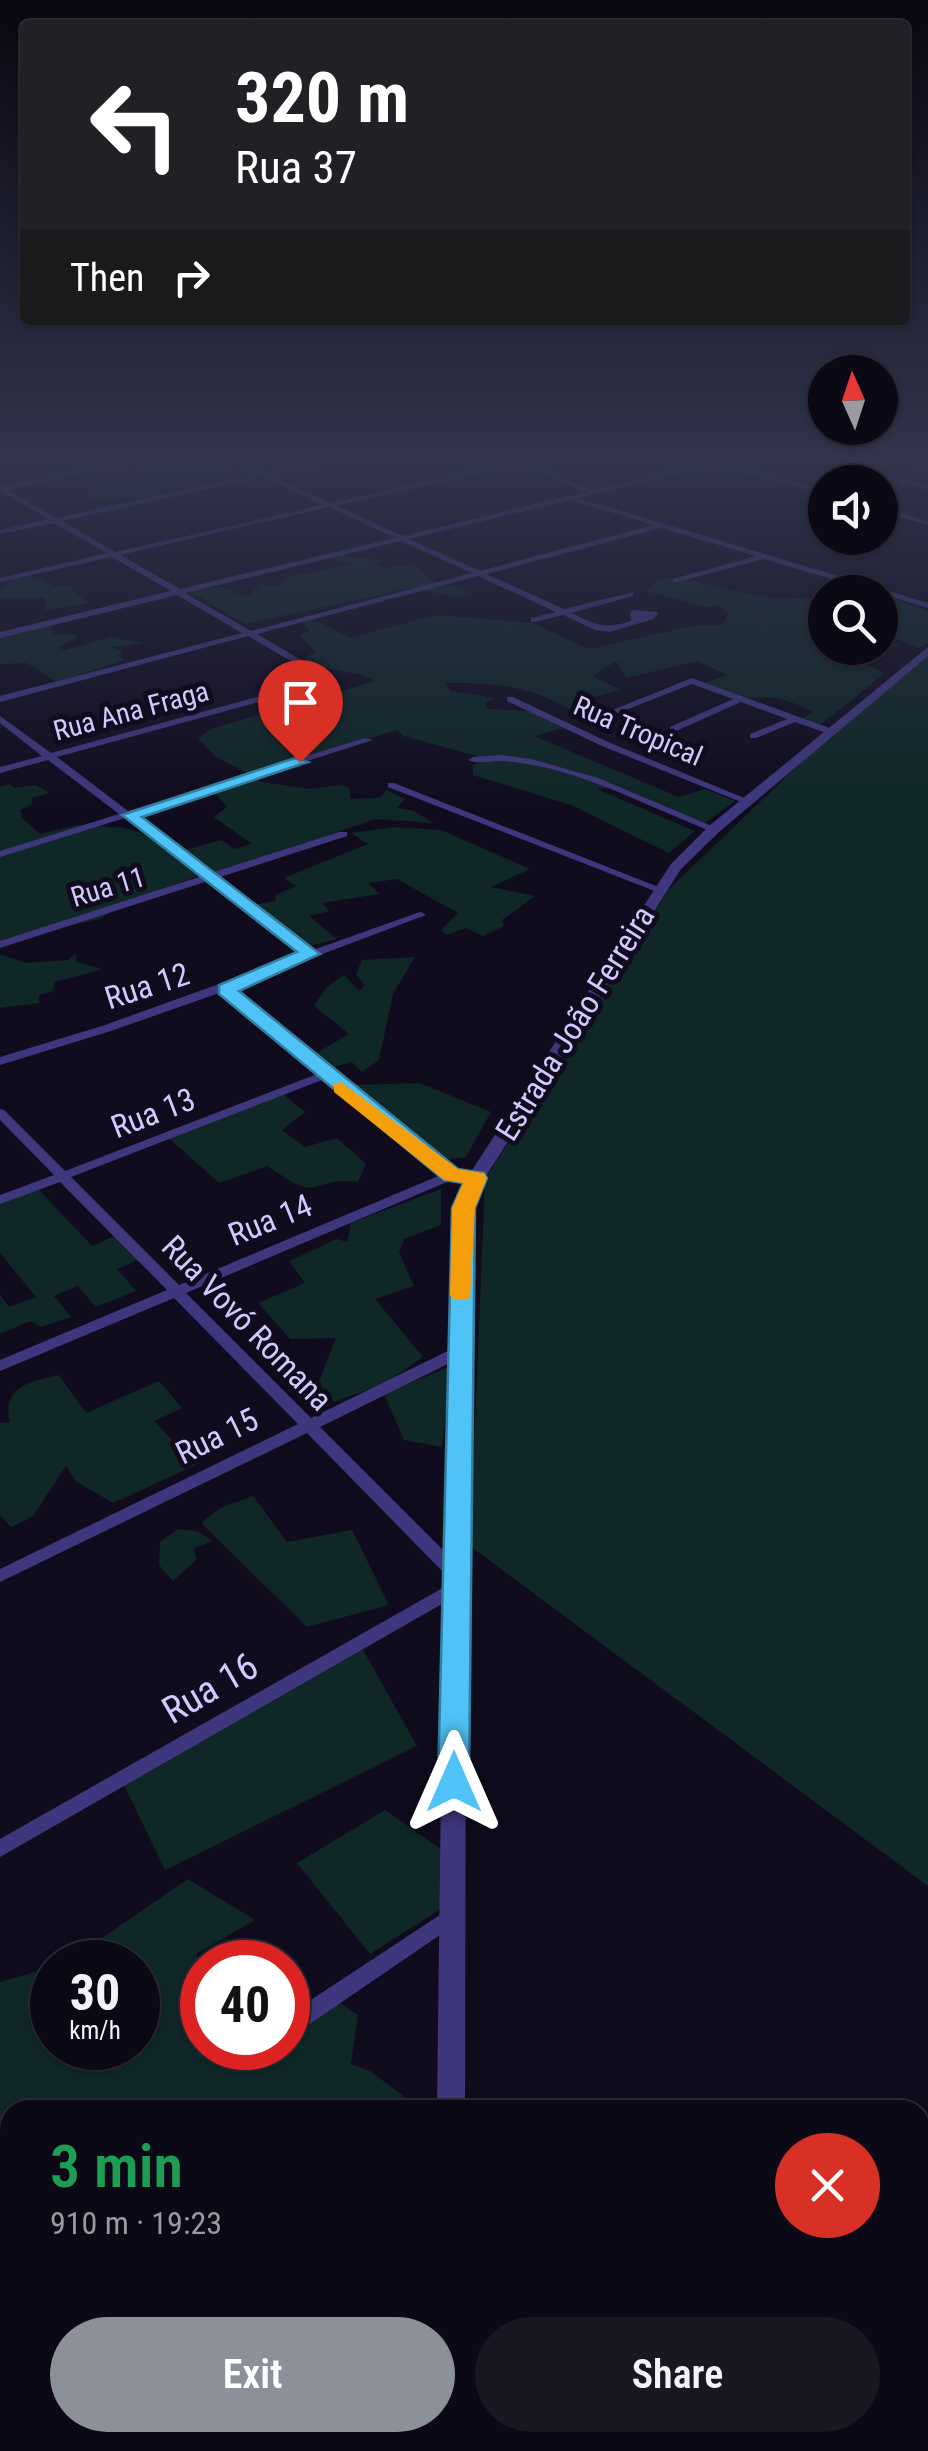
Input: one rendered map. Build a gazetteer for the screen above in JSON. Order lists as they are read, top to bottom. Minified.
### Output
{"streets":{"street":["Rua Ana Fraga","Rua Tropical","Rua 11","Rua 12","Estrada João Ferreira","Rua 13","Rua 14","Rua Vovó Romana","Rua 15","Rua 16"]},"crossings":[["Rua Tropical","Estrada João Ferreira"],["Estrada João Ferreira","Rua Vovó Romana"],["Estrada João Ferreira","Rua 15"],["Estrada João Ferreira","Rua 16"],["Rua 13","Rua Vovó Romana"],["Rua 14","Rua Vovó Romana"],["Rua Vovó Romana","Rua 15"],["Rua Vovó Romana","Rua 16"]],"north":"top","page":{"turn":["320 m","Rua 37"],"then":"Then","speed":"30 km/h","limit":"40","heading":["3 min","910 m · 19:23"],"buttons":["Exit","Share"]}}
